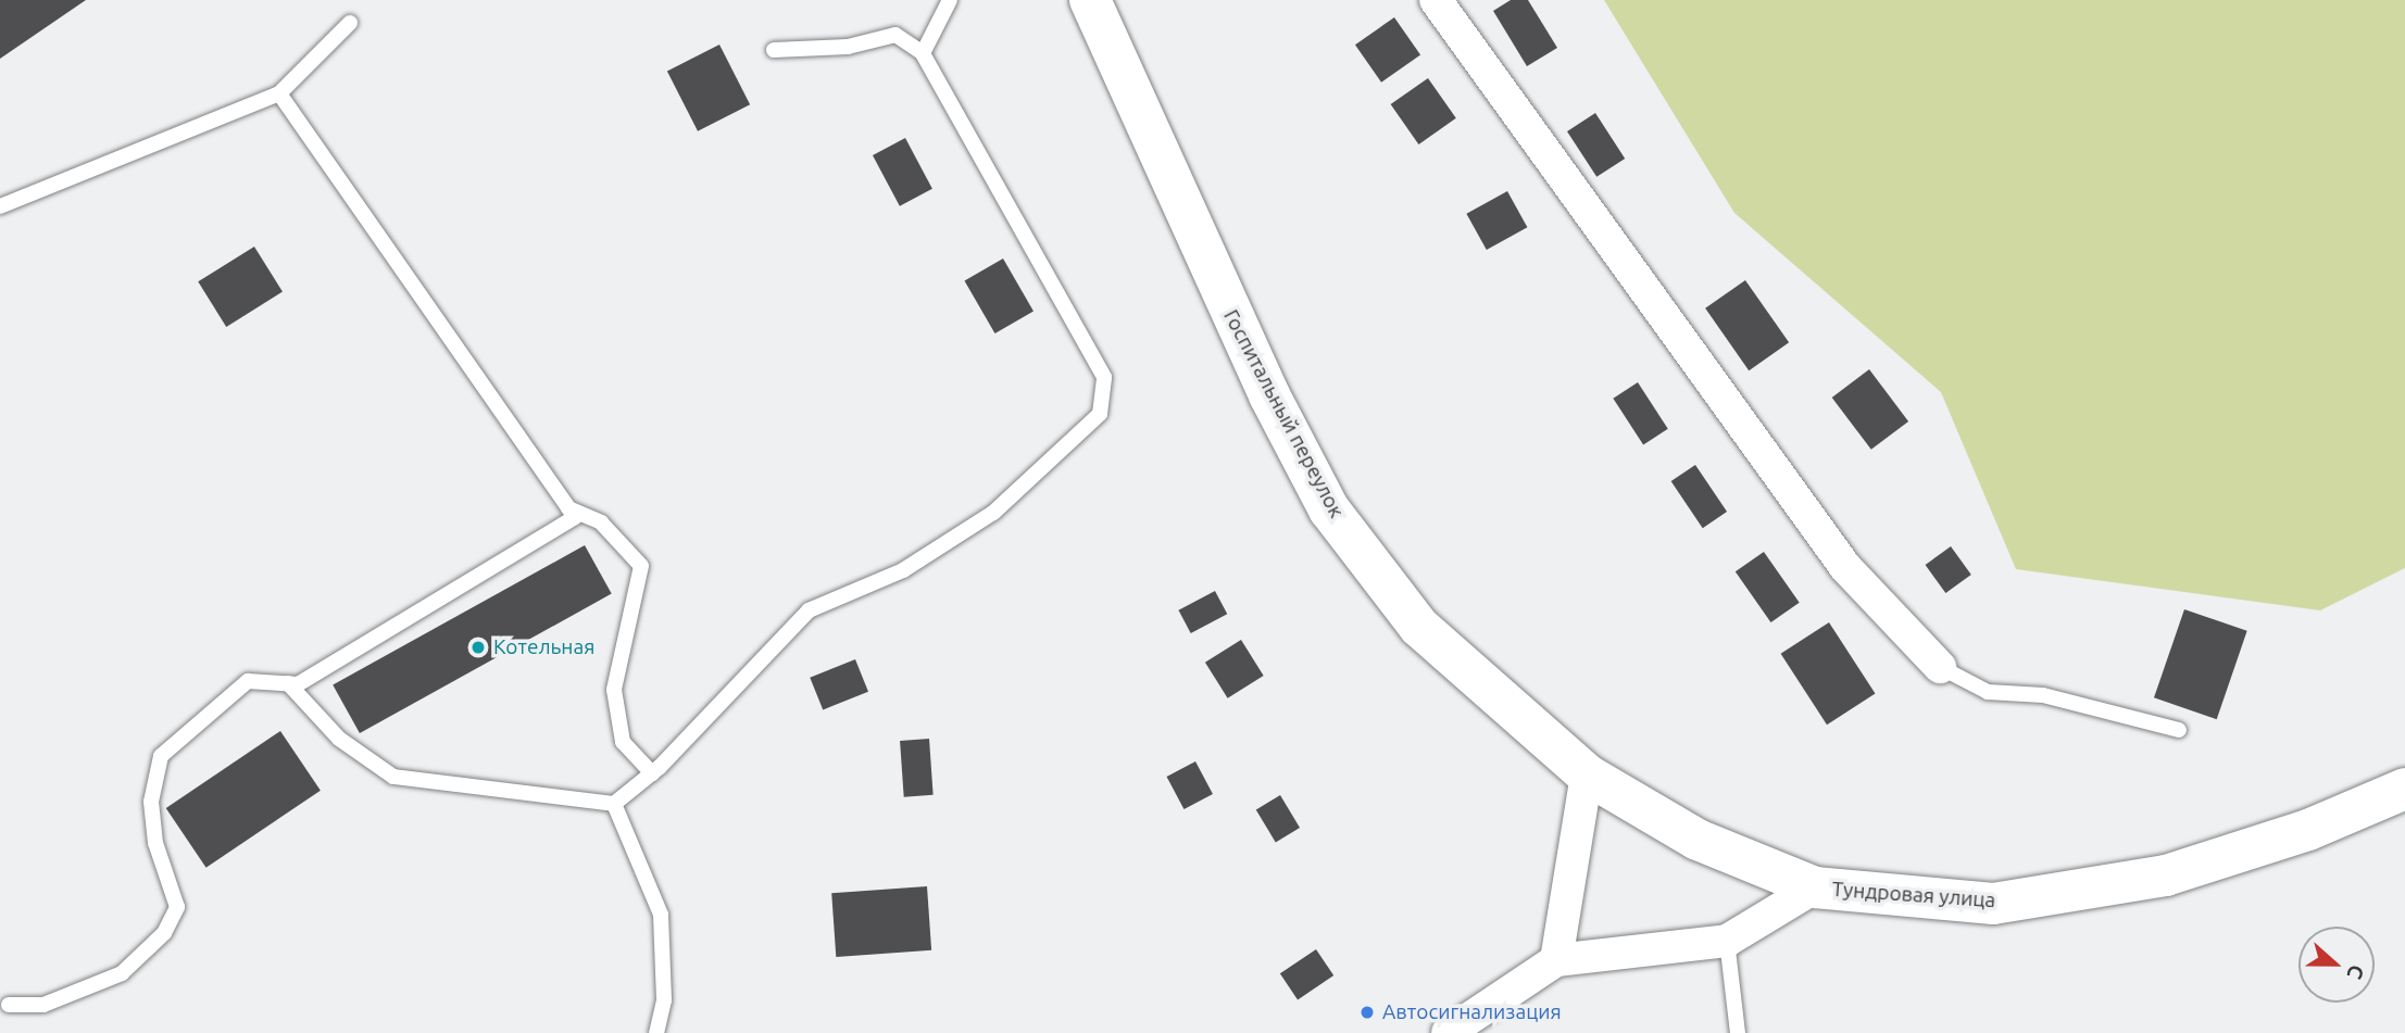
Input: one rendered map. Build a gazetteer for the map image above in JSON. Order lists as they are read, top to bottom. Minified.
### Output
{"streets":{"main road":["Госпитальный переулок","Тундровая улица"]},"crossings":[["Госпитальный переулок","Тундровая улица"]],"places":["Котельная","Автосигнализация"],"north":"right"}
